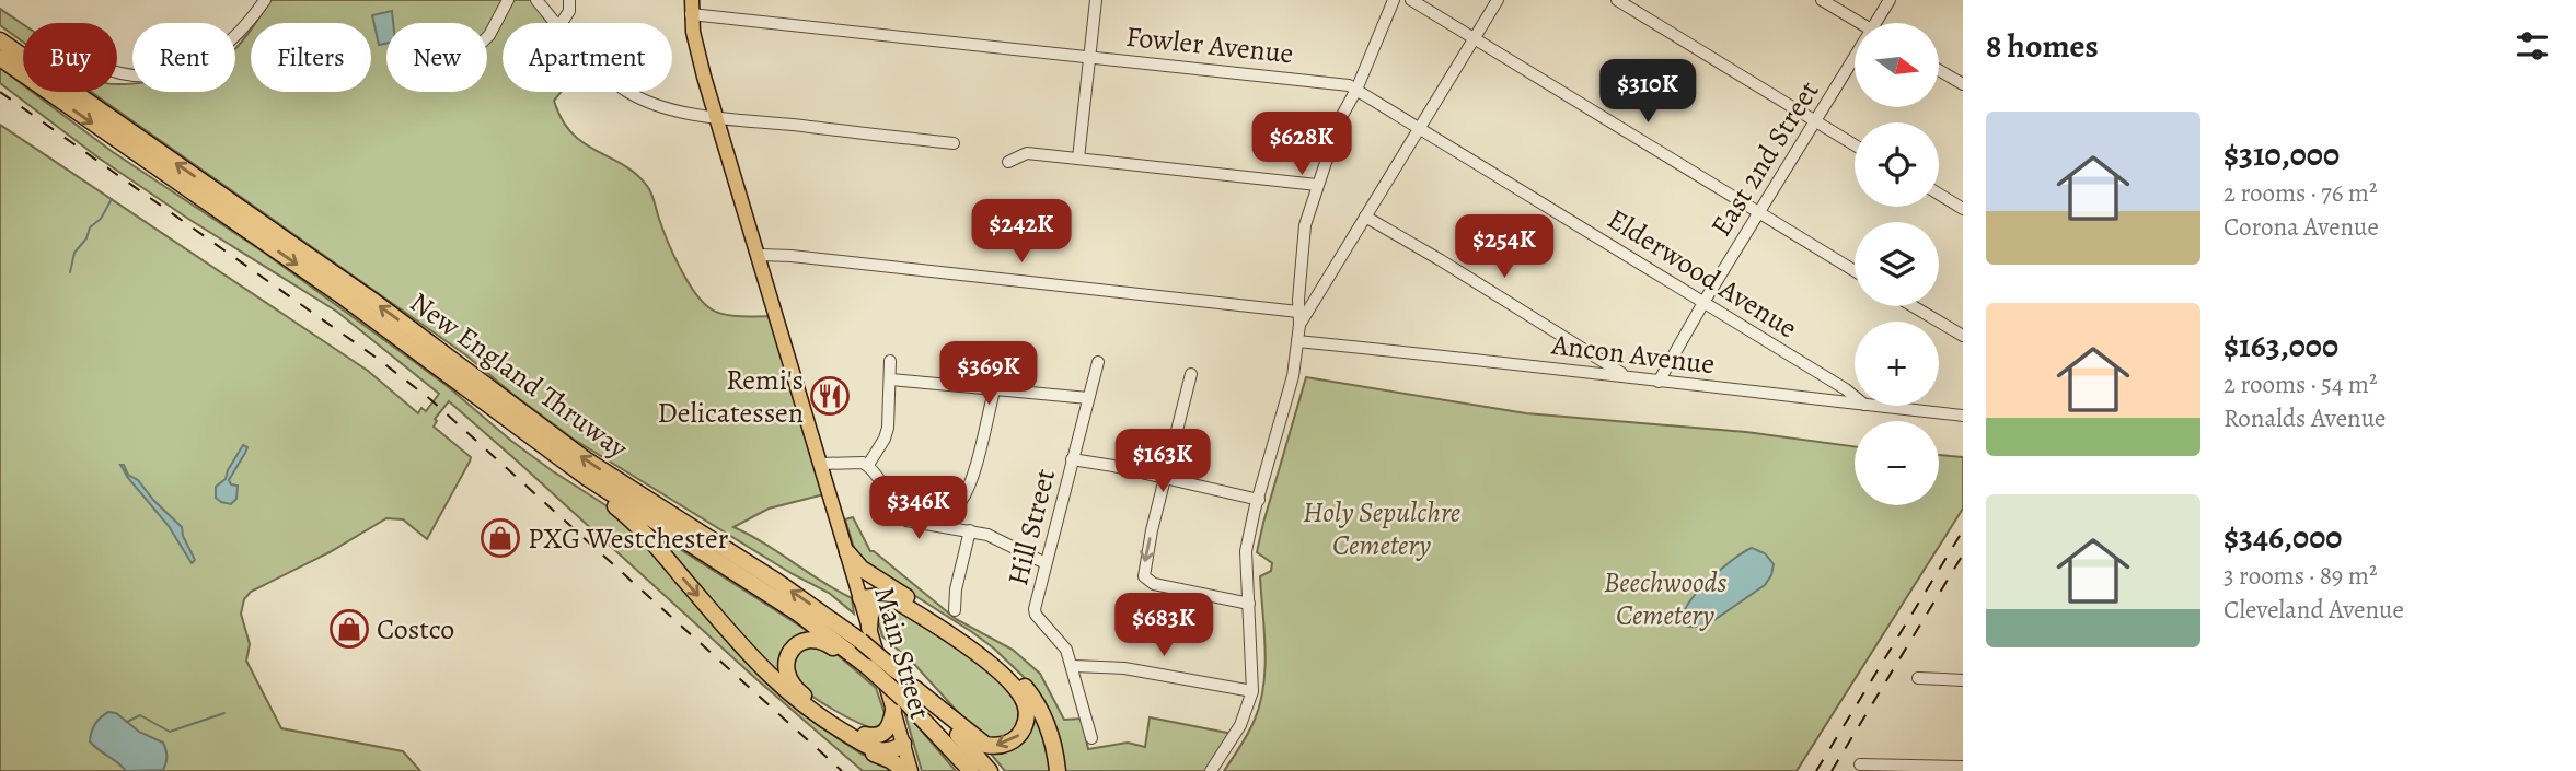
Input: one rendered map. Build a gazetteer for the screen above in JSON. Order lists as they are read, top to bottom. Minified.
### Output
{"streets":{"highway":["New England Thruway"],"main road":["Main Street"],"street":["Fowler Avenue","East 2nd Street","Elderwood Avenue","Ancon Avenue","Hill Street"]},"crossings":[["Fowler Avenue","Elderwood Avenue"],["Fowler Avenue","Main Street"],["East 2nd Street","Elderwood Avenue"],["East 2nd Street","Ancon Avenue"],["New England Thruway","Main Street"]],"parks":["Holy Sepulchre Cemetery","Beechwoods Cemetery"],"places":{"restaurant":["Remi's Delicatessen"],"shop":["PXG Westchester","Costco"]},"north":"right","page":{"heading":"8 homes","map_buttons":["+","−"],"chip":["Buy","Rent","Filters","New","Apartment"],"price":["$310K","$628K","$242K","$254K","$369K","$163K","$346K","$683K"],"list":[{"name":"$310,000","note":"2 rooms · 76 m² · Corona Avenue"},{"name":"$163,000","note":"2 rooms · 54 m² · Ronalds Avenue"},{"name":"$346,000","note":"3 rooms · 89 m² · Cleveland Avenue"}]}}
